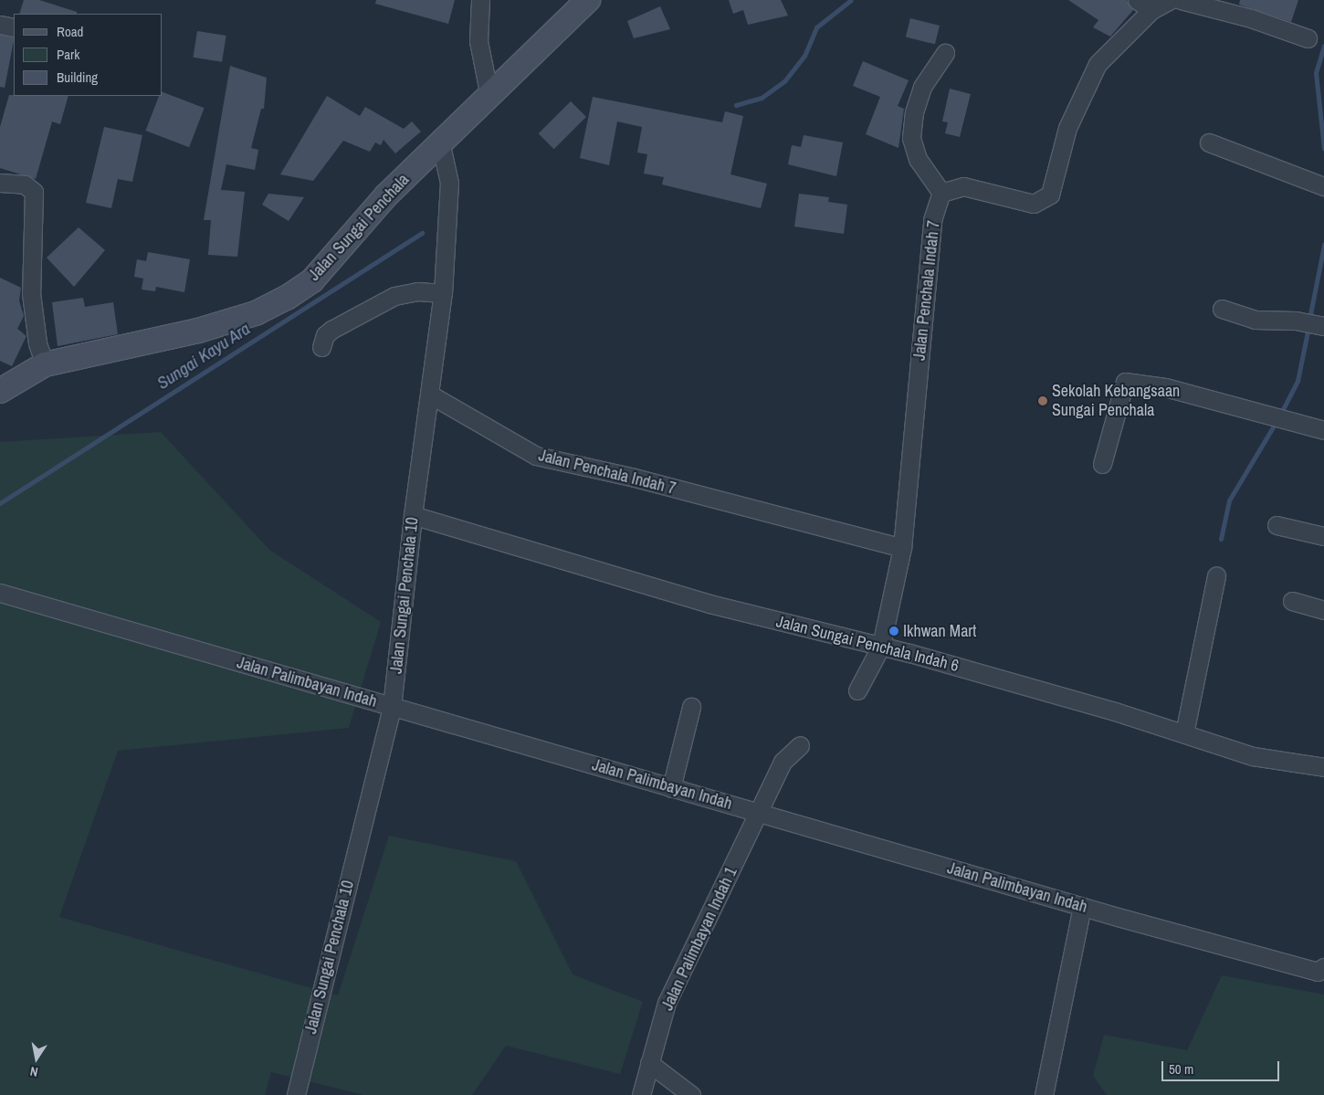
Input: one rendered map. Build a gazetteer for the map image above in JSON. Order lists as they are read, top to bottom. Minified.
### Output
{"streets":{"street":["Jalan Sungai Penchala","Jalan Penchala Indah 7","Jalan Sungai Penchala 10","Jalan Sungai Penchala Indah 6","Jalan Palimbayan Indah","Jalan Palimbayan Indah 1"]},"crossings":[["Jalan Sungai Penchala","Jalan Sungai Penchala 10"],["Jalan Penchala Indah 7","Jalan Sungai Penchala 10"],["Jalan Penchala Indah 7","Jalan Sungai Penchala Indah 6"],["Jalan Sungai Penchala 10","Jalan Sungai Penchala Indah 6"],["Jalan Sungai Penchala 10","Jalan Palimbayan Indah"],["Jalan Palimbayan Indah","Jalan Palimbayan Indah 1"]],"water":["Sungai Kayu Ara"],"places":["Sekolah Kebangsaan Sungai Penchala","Ikhwan Mart"],"legend":["Road","Park","Building"],"scale_bar":"50 m","north":"bottom"}
